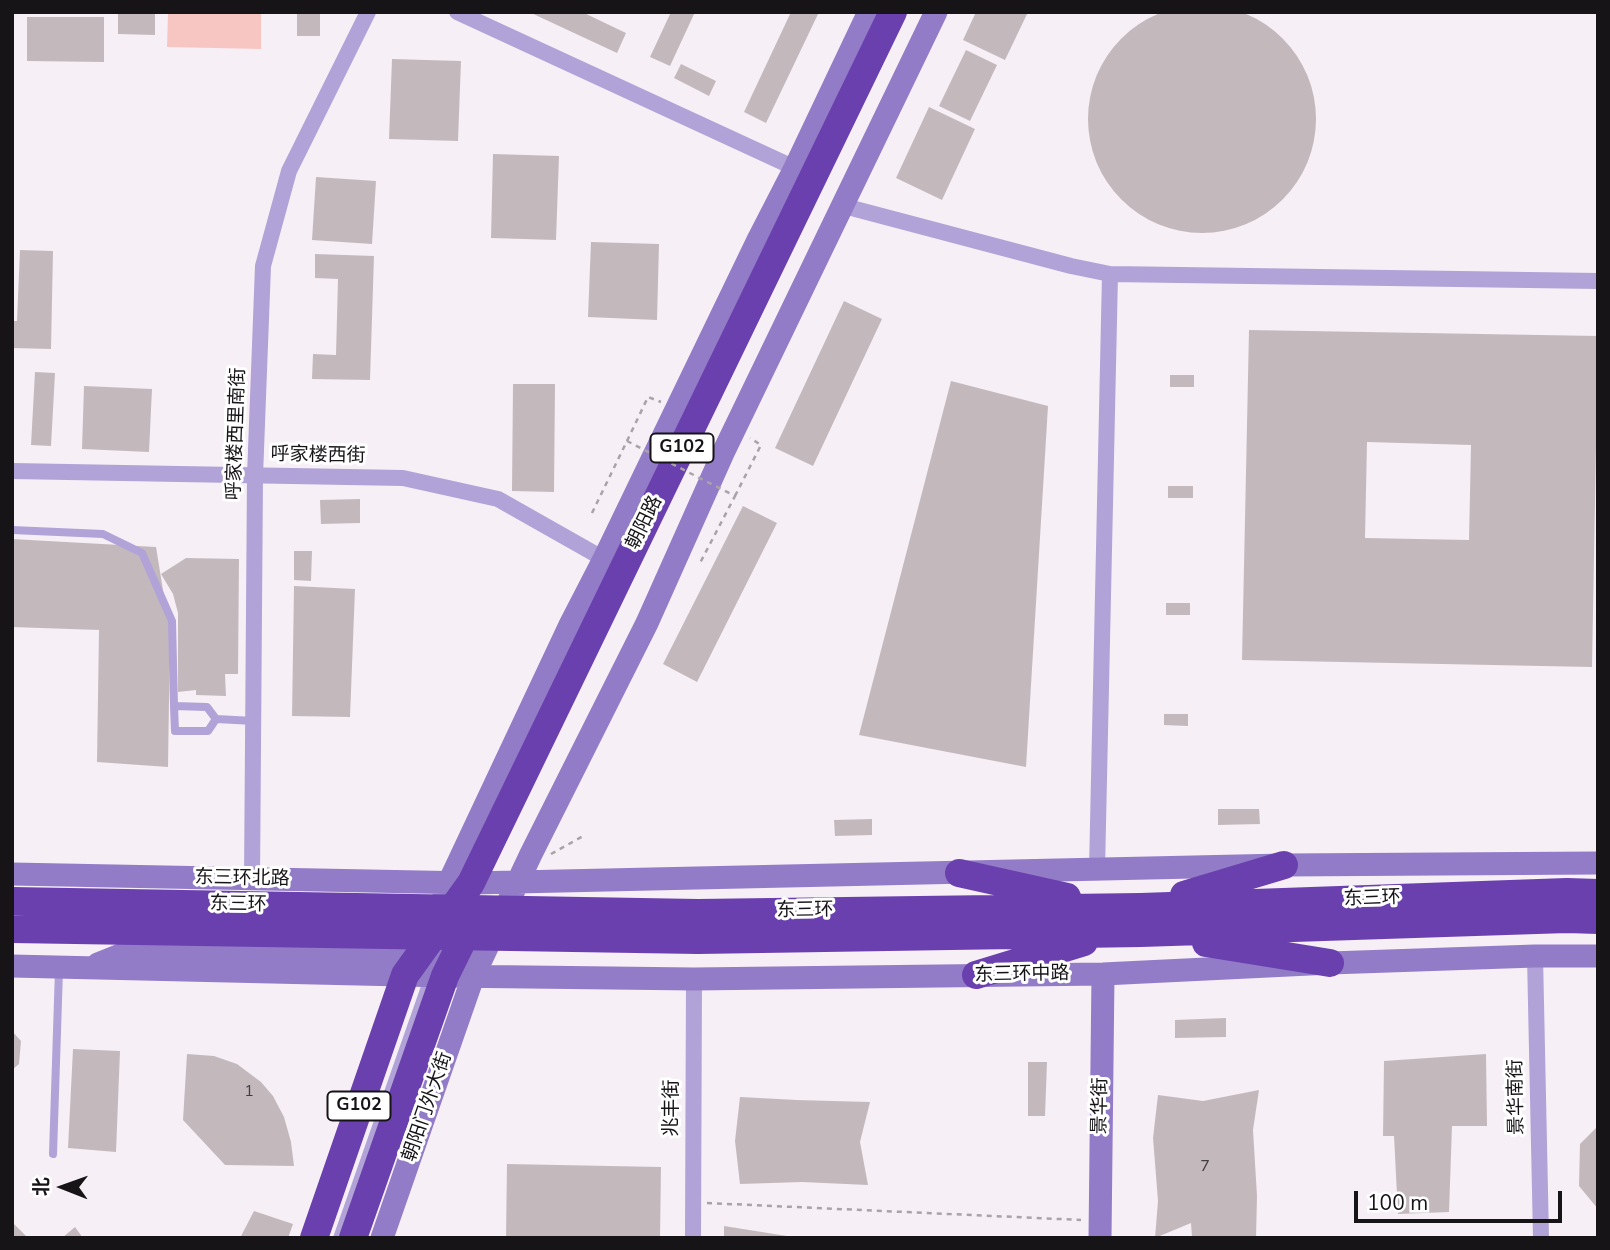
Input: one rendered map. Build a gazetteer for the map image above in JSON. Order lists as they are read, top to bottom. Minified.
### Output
{"streets":{"highway":["G102","朝阳路","东三环","朝阳门外大街"],"street":["呼家楼西里南街","呼家楼西街","东三环北路","东三环中路","景华南街","景华街","兆丰街"]},"crossings":[["呼家楼西里南街","呼家楼西街"],["呼家楼西里南街","东三环北路"],["G102","朝阳路"],["G102","东三环北路"],["G102","东三环中路"],["G102","朝阳门外大街"],["呼家楼西街","朝阳路"],["朝阳路","东三环北路"],["东三环北路","朝阳门外大街"],["东三环中路","景华南街"],["东三环中路","景华街"],["东三环中路","朝阳门外大街"],["东三环中路","兆丰街"]],"house_numbers":["1","7"],"scale_bar":"100 m","north":"left"}
